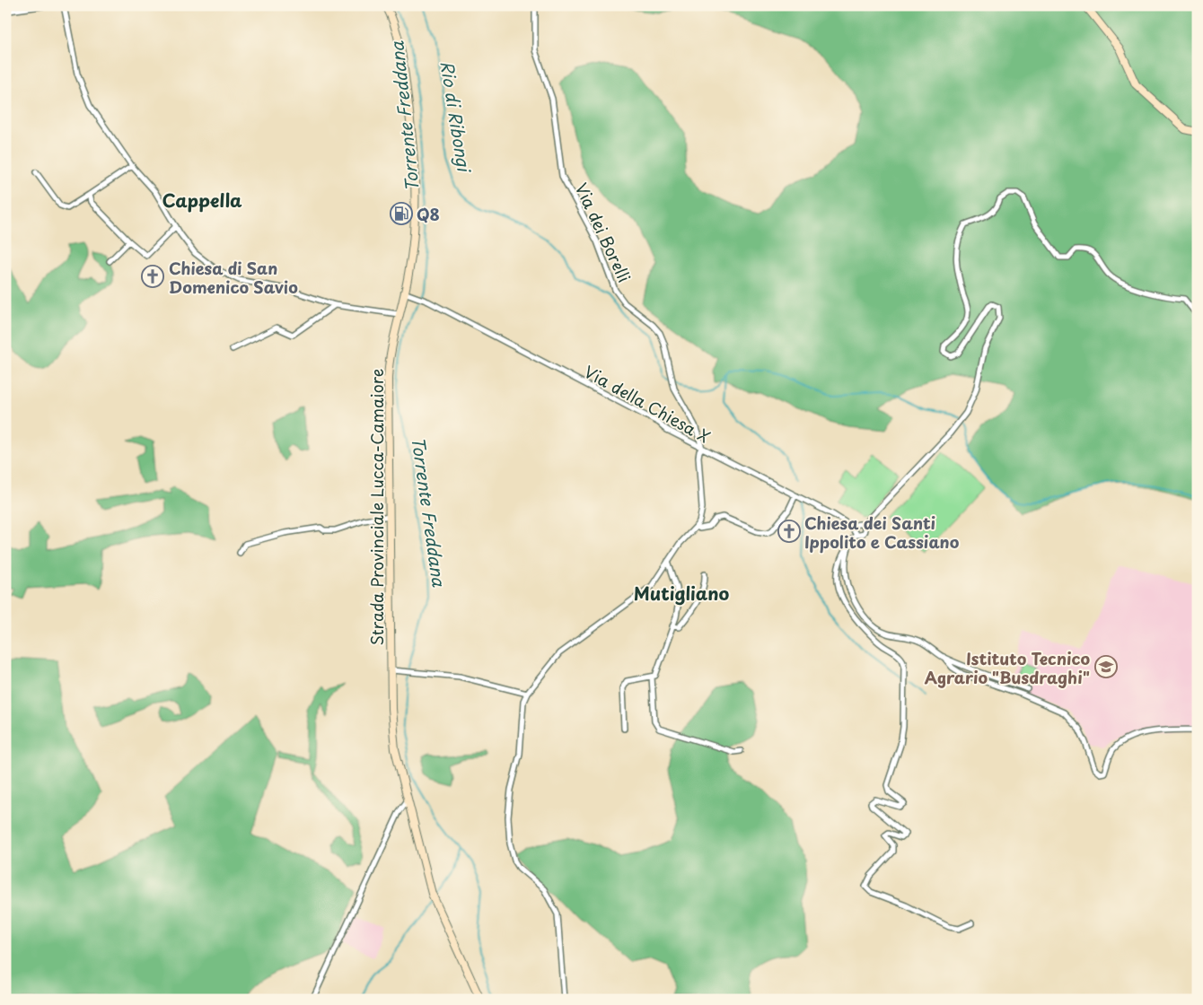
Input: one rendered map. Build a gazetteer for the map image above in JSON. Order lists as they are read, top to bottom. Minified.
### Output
{"streets":{"main road":["Strada Provinciale Lucca-Camaiore"],"street":["Via dei Borelli","Via della Chiesa X"]},"crossings":[["Via dei Borelli","Via della Chiesa X"],["Via della Chiesa X","Strada Provinciale Lucca-Camaiore"]],"districts":["Cappella","Mutigliano"],"water":["Rio di Ribongi","Torrente Freddana"],"places":{"fuel station":["Q8"],"church":["Chiesa di San Domenico Savio","Chiesa dei Santi Ippolito e Cassiano"],"school or university":["Istituto Tecnico Agrario \"Busdraghi\""]}}
